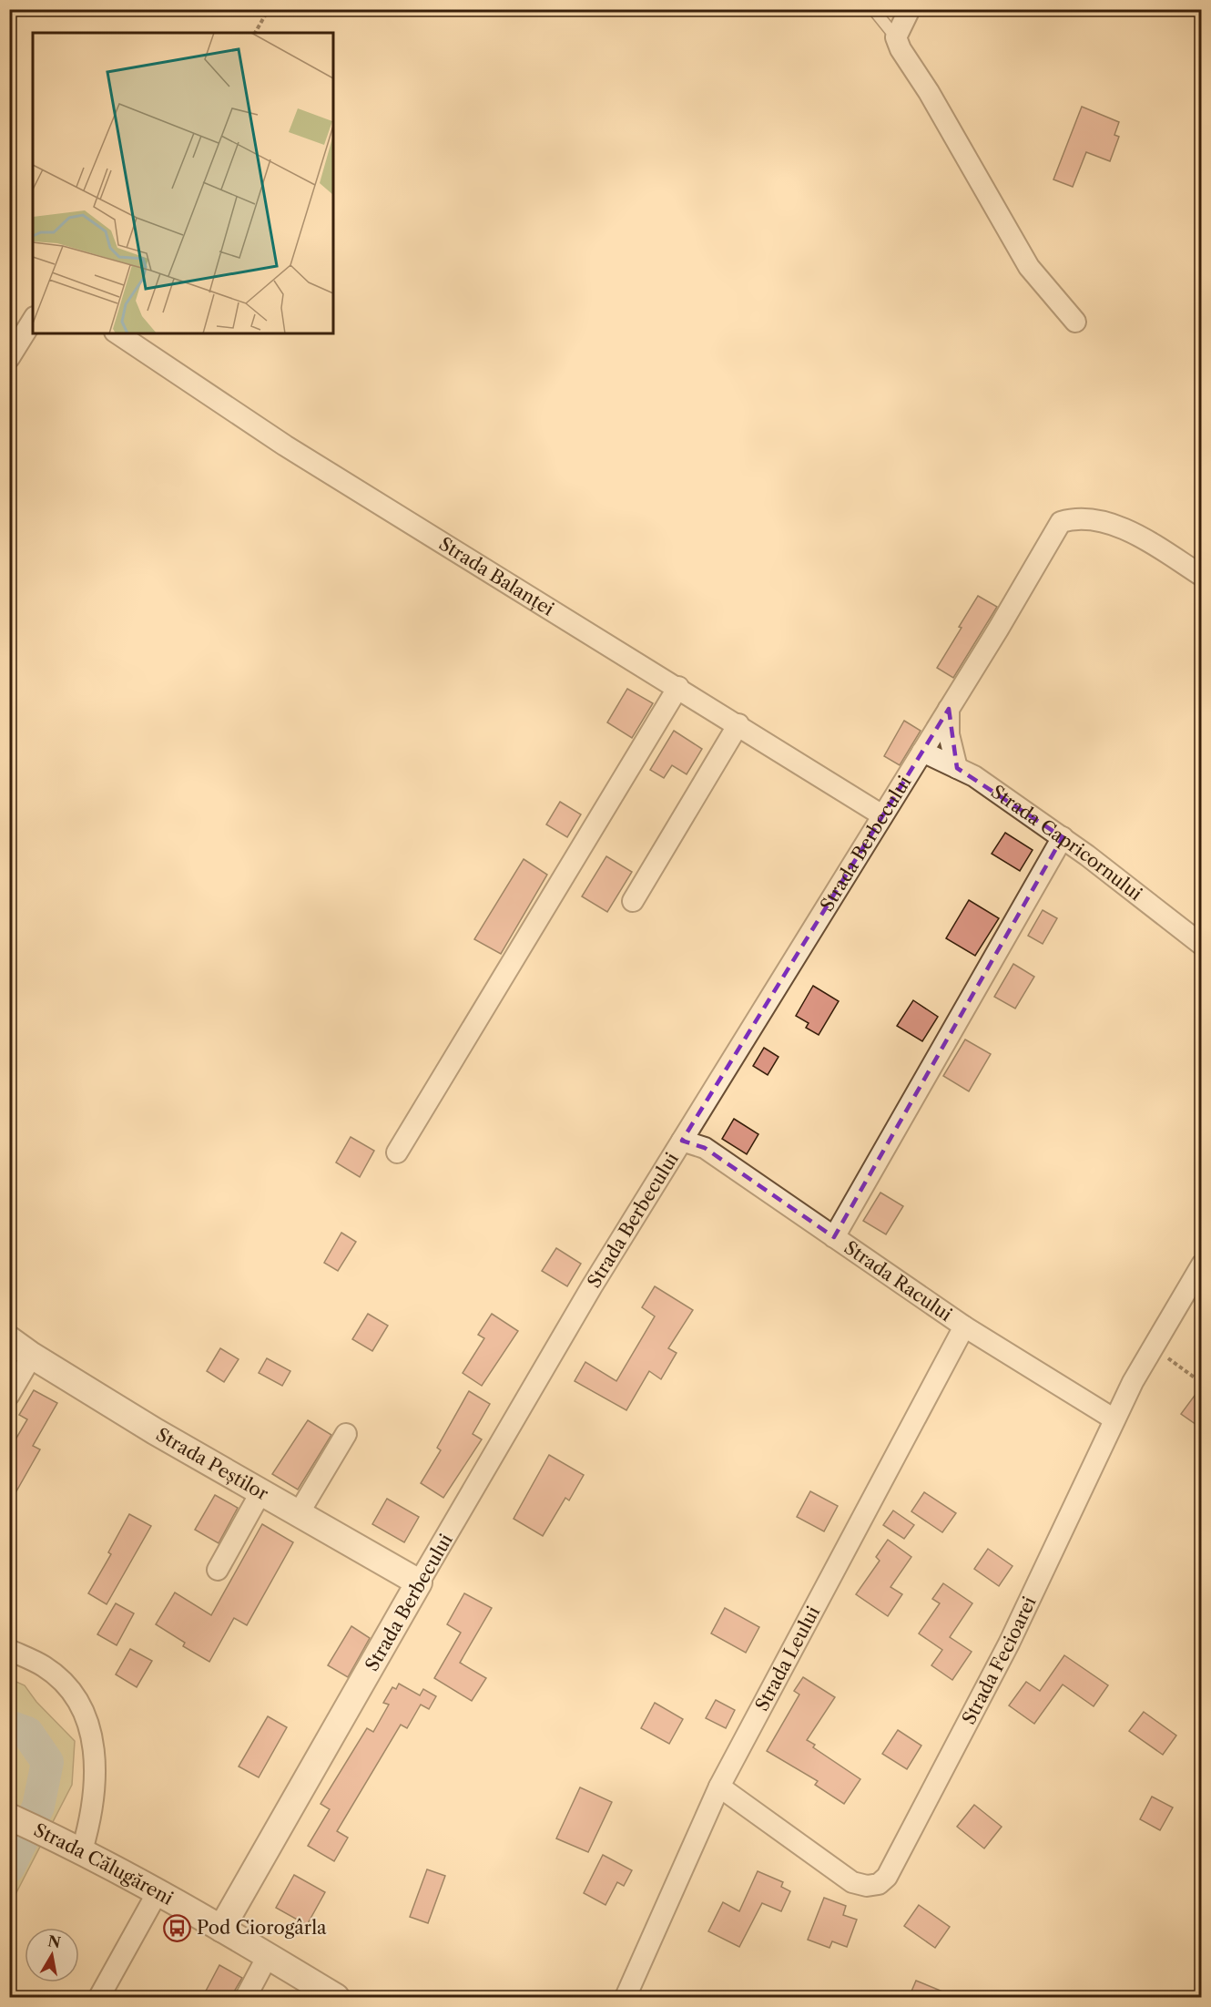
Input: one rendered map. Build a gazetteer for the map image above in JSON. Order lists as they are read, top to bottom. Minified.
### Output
{"streets":{"street":["Strada Balanței","Strada Capricornului","Strada Berbecului","Strada Racului","Strada Peștilor","Strada Leului","Strada Fecioarei","Strada Călugăreni"]},"crossings":[["Strada Balanței","Strada Berbecului"],["Strada Capricornului","Strada Berbecului"],["Strada Berbecului","Strada Racului"],["Strada Berbecului","Strada Peștilor"],["Strada Berbecului","Strada Călugăreni"],["Strada Racului","Strada Leului"],["Strada Racului","Strada Fecioarei"],["Strada Leului","Strada Fecioarei"]],"places":{"bus stop":["Pod Ciorogârla"]},"north":"top"}
